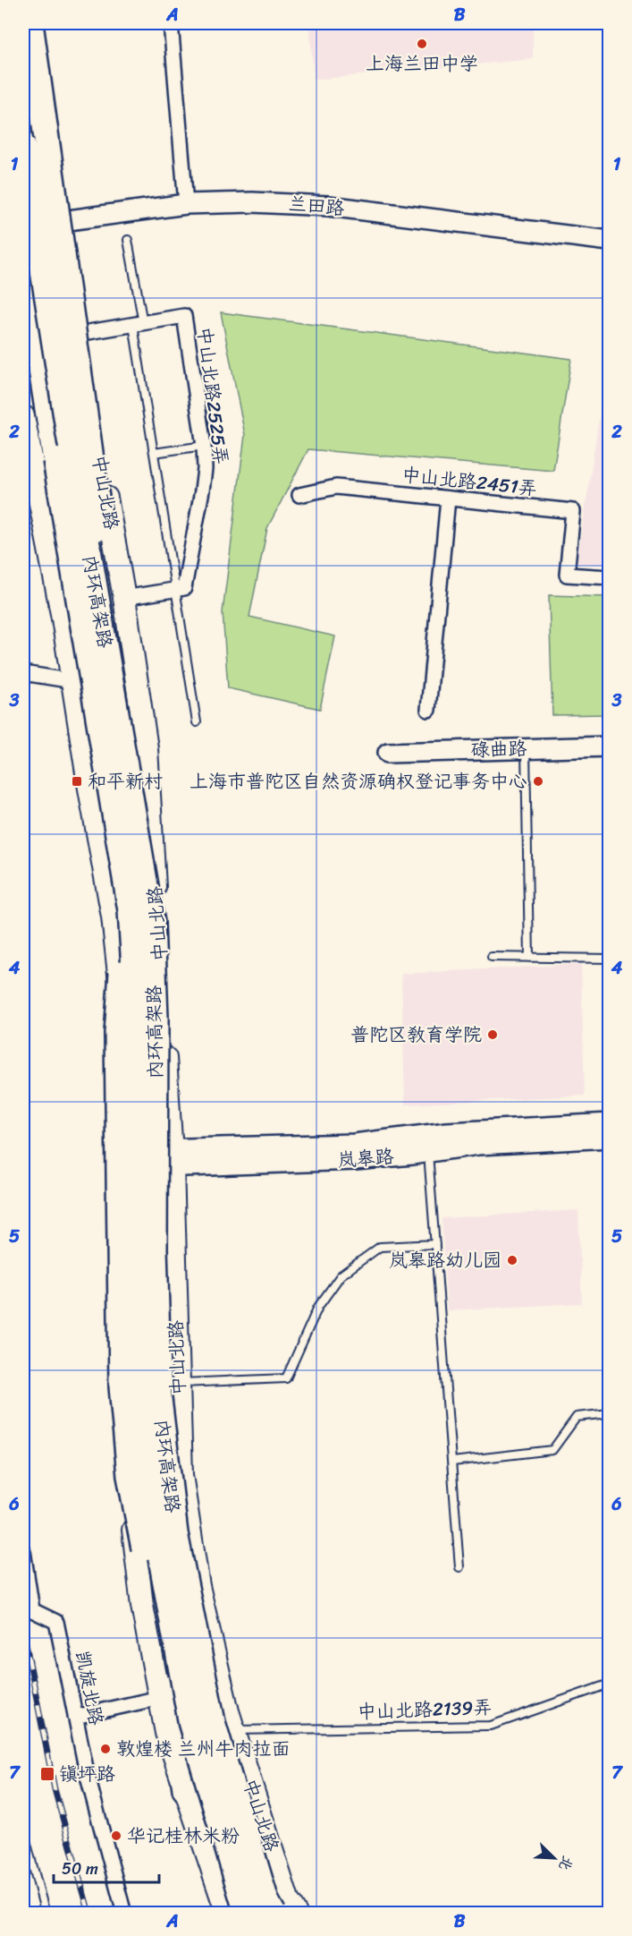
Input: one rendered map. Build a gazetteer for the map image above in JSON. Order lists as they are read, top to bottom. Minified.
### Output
{"streets":{"highway":["内环高架路"],"main road":["兰田路","中山北路","碌曲路","岚皋路"],"street":["中山北路2525弄","中山北路2451弄","凯旋北路"],"lane":["中山北路2139弄"]},"crossings":[["兰田路","中山北路"],["中山北路2525弄","中山北路"],["中山北路","岚皋路"],["中山北路","中山北路2139弄"]],"places":{"other":["上海兰田中学","上海市普陀区自然资源确权登记事务中心","普陀区教育学院","岚皋路幼儿园","敦煌楼 兰州牛肉拉面","华记桂林米粉"],"transit":["和平新村","镇坪路"]},"scale_bar":"50 m","north":"bottom right","grid":{"columns":["A","B"],"rows":["1","2","3","4","5","6","7"]}}
